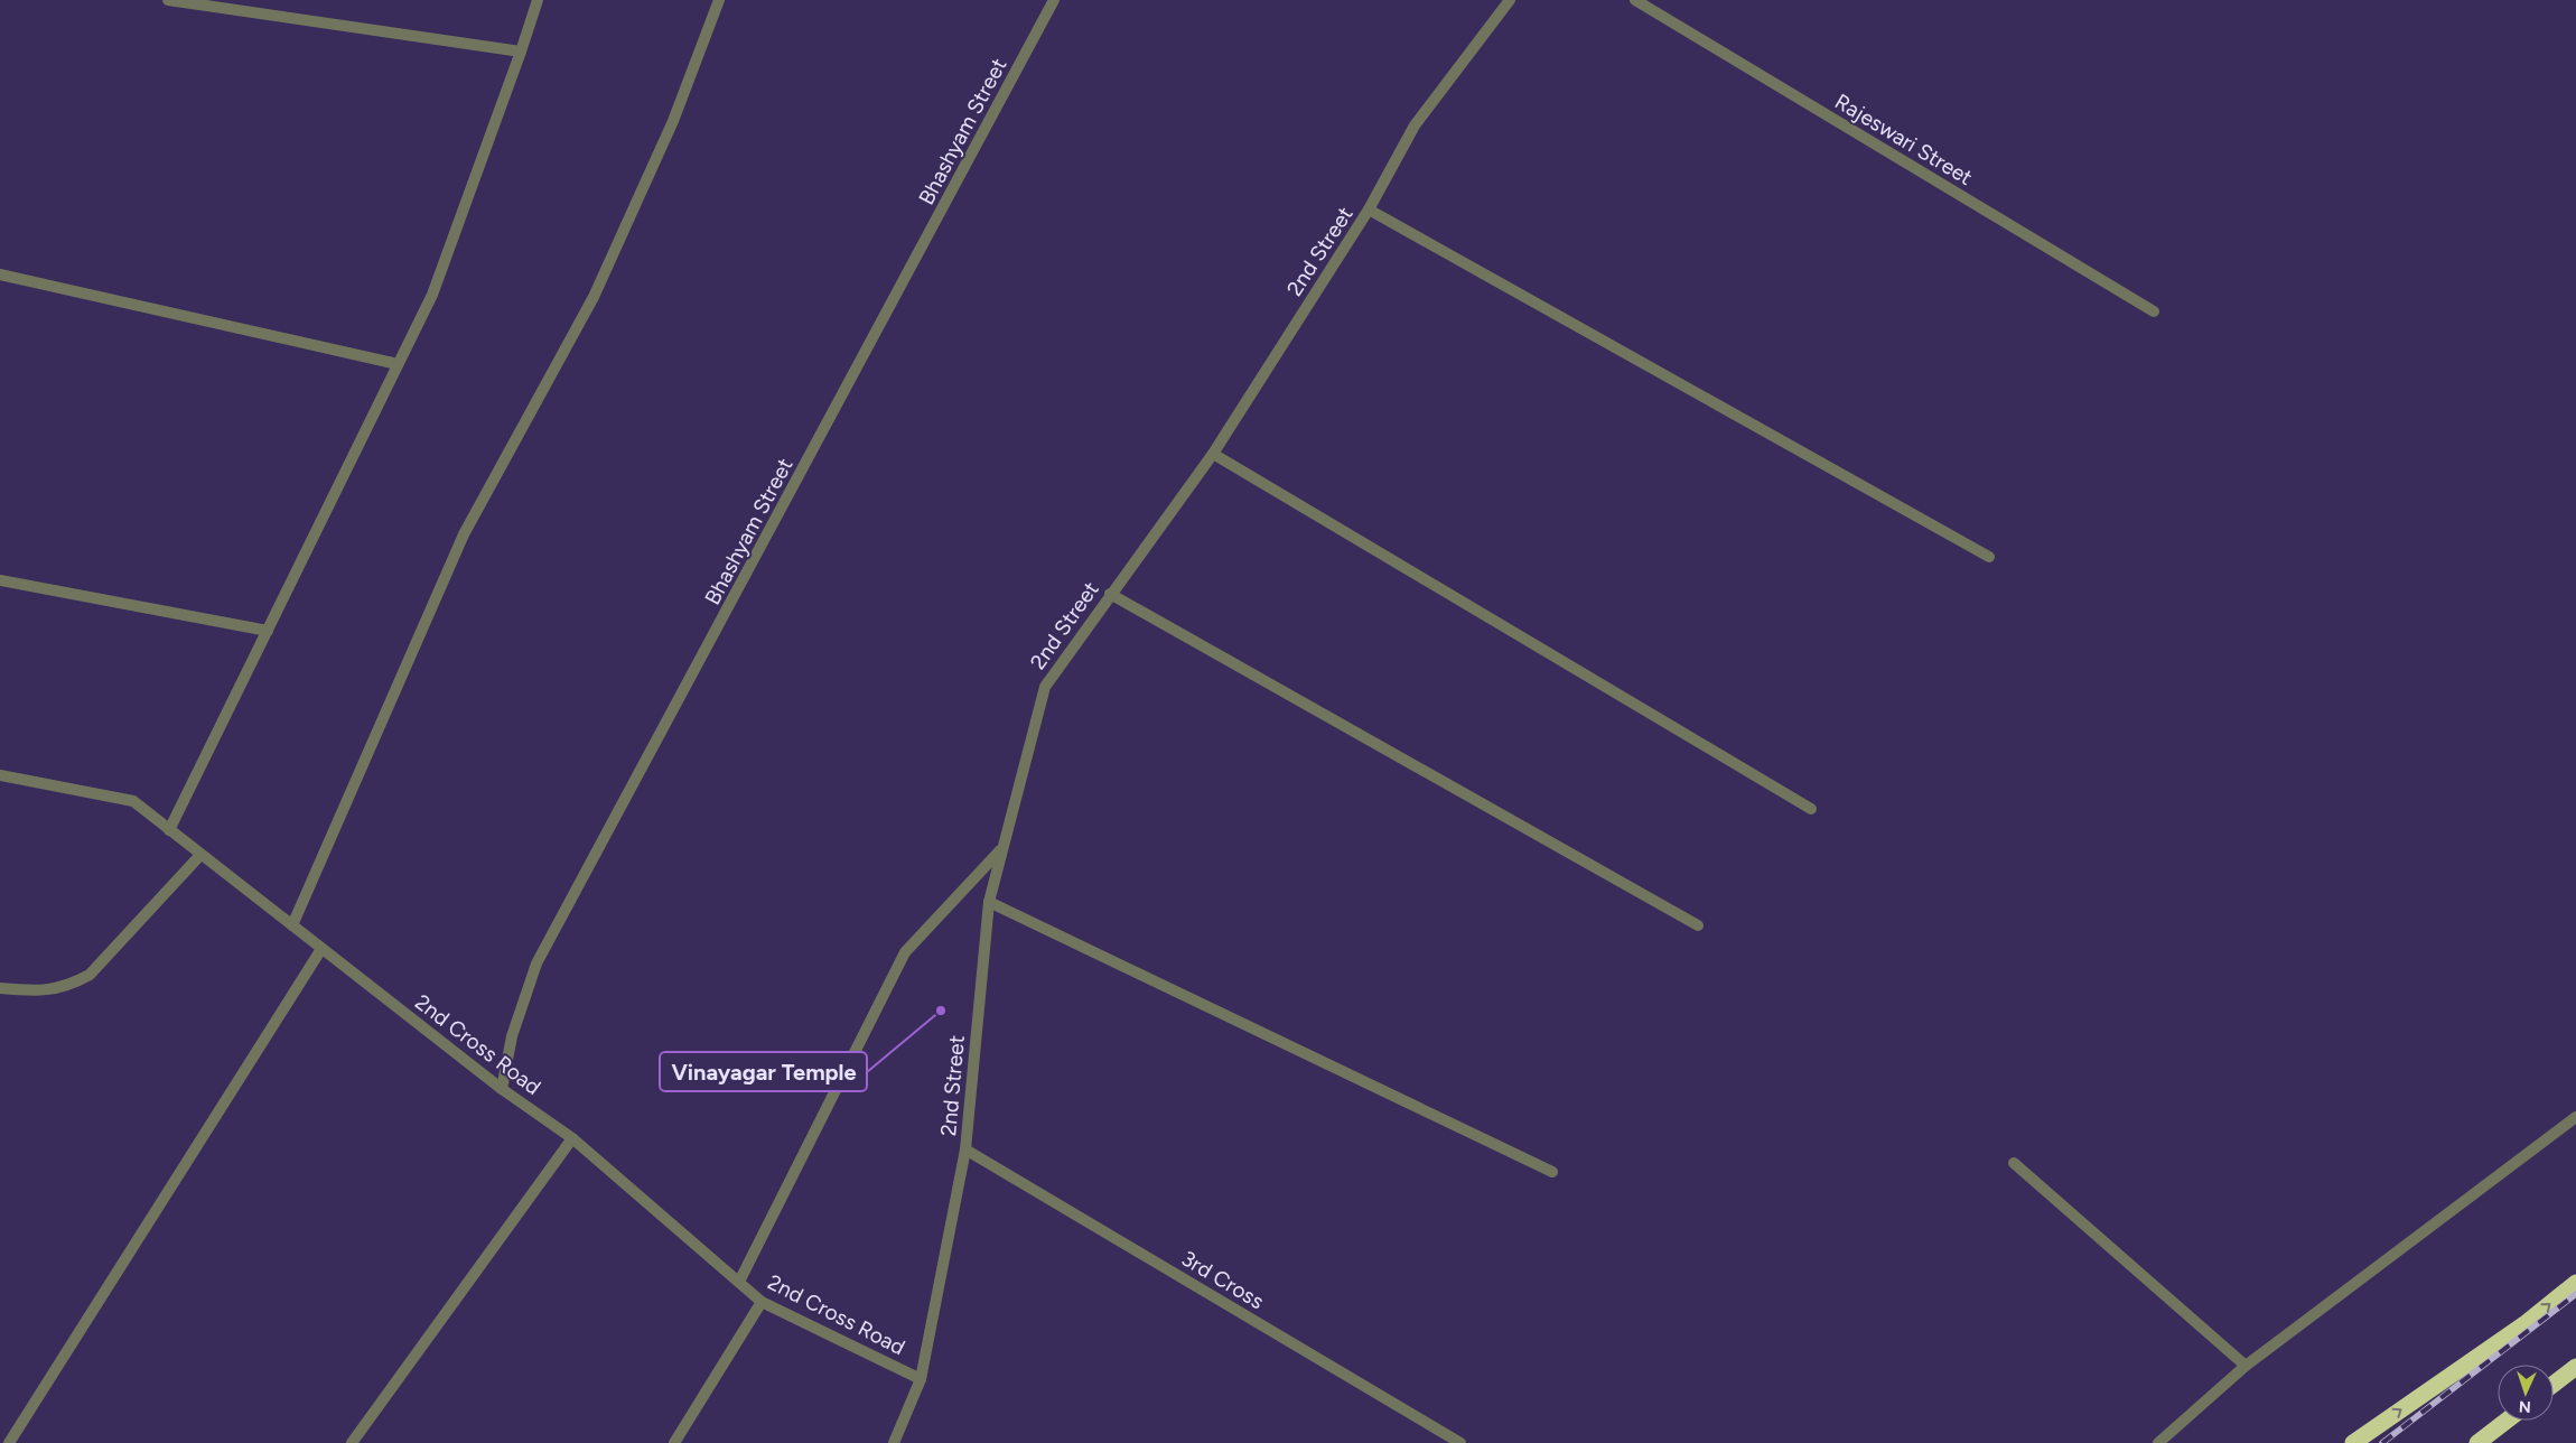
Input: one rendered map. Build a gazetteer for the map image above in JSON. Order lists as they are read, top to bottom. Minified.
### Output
{"streets":{"street":["Bhashyam Street","Rajeswari Street","2nd Street","2nd Cross Road","3rd Cross"]},"crossings":[["Bhashyam Street","2nd Cross Road"],["2nd Street","2nd Cross Road"],["2nd Street","3rd Cross"]],"places":["Vinayagar Temple"],"north":"bottom"}
